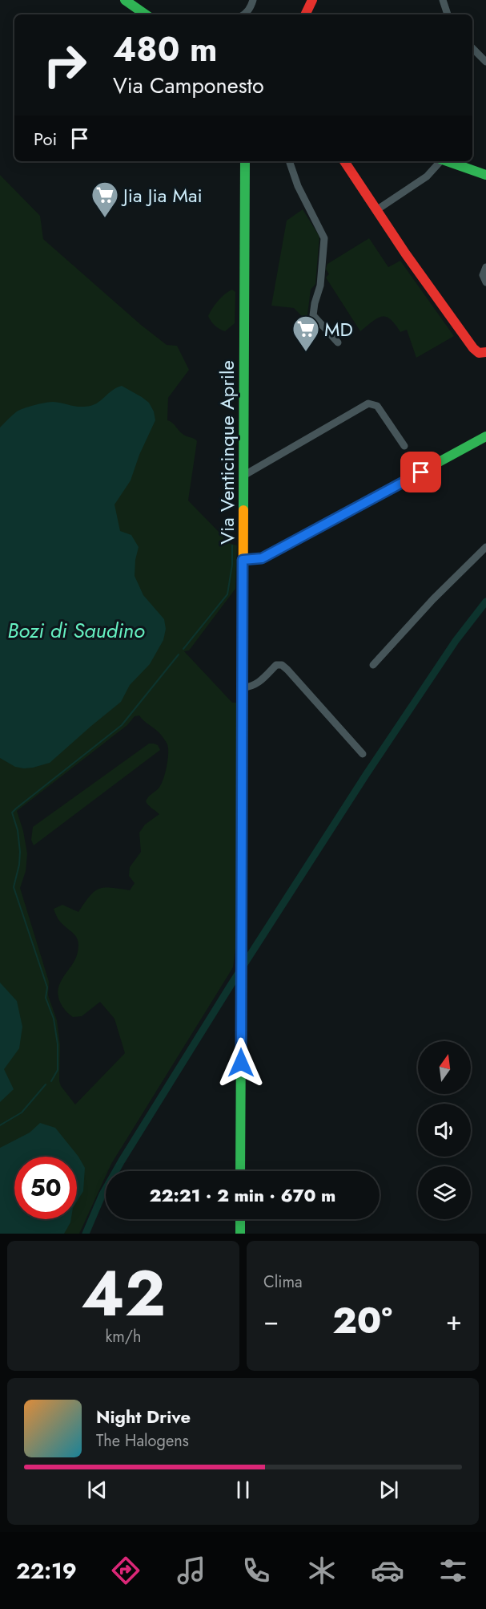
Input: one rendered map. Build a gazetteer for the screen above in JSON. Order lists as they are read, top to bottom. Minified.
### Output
{"streets":{"main road":["Via Venticinque Aprile"]},"water":["Bozi di Saudino"],"places":{"supermarket":["Jia Jia Mai","MD"]},"north":"top","page":{"turn":["480 m","Via Camponesto"],"then":"Poi","limit":"50","trip":"22:21 · 2 min · 670 m","tile":[["42","km/h"],"Clima"],"heat":["−","20°","+"],"song":["Night Drive","The Halogens"],"tabs":"22:19"}}
